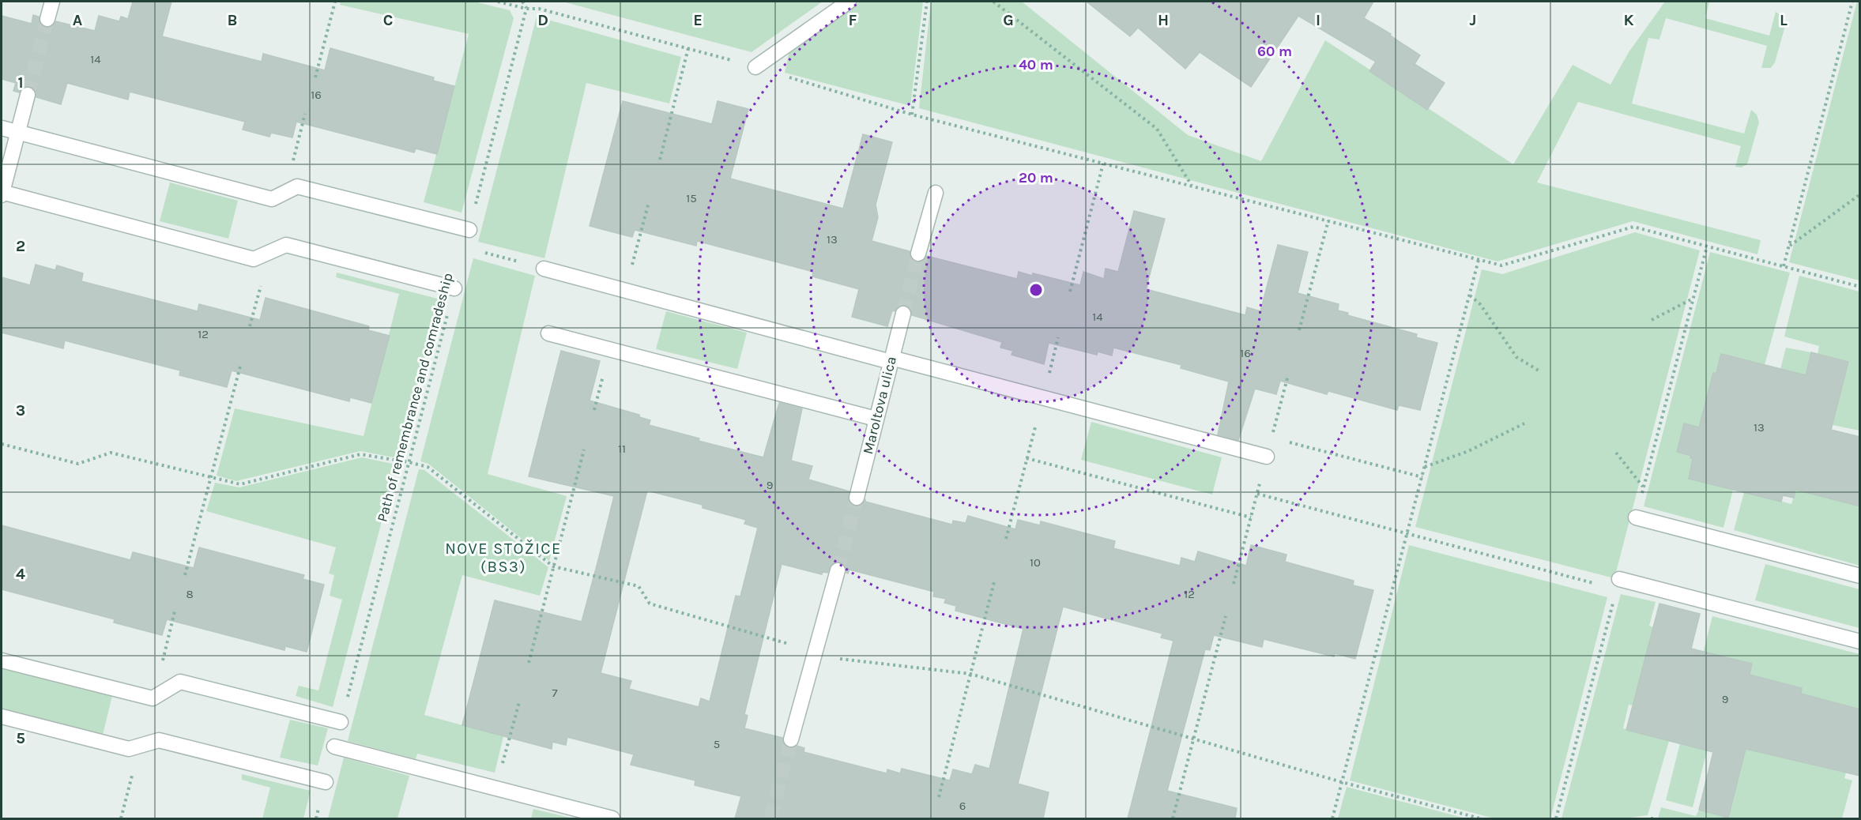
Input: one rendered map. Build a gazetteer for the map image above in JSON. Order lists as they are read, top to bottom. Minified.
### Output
{"streets":{"street":["Maroltova ulica"],"path":["Path of remembrance and comradeship"]},"districts":["NOVE STOŽICE (BS3)"],"house_numbers":["14","16","15","13","14","12","16","13","11","9","10","8","12","7","9","5","6"],"grid":{"columns":["A","B","C","D","E","F","G","H","I","J","K","L"],"rows":["1","2","3","4","5"]},"rings":["60 m","40 m","20 m"]}
